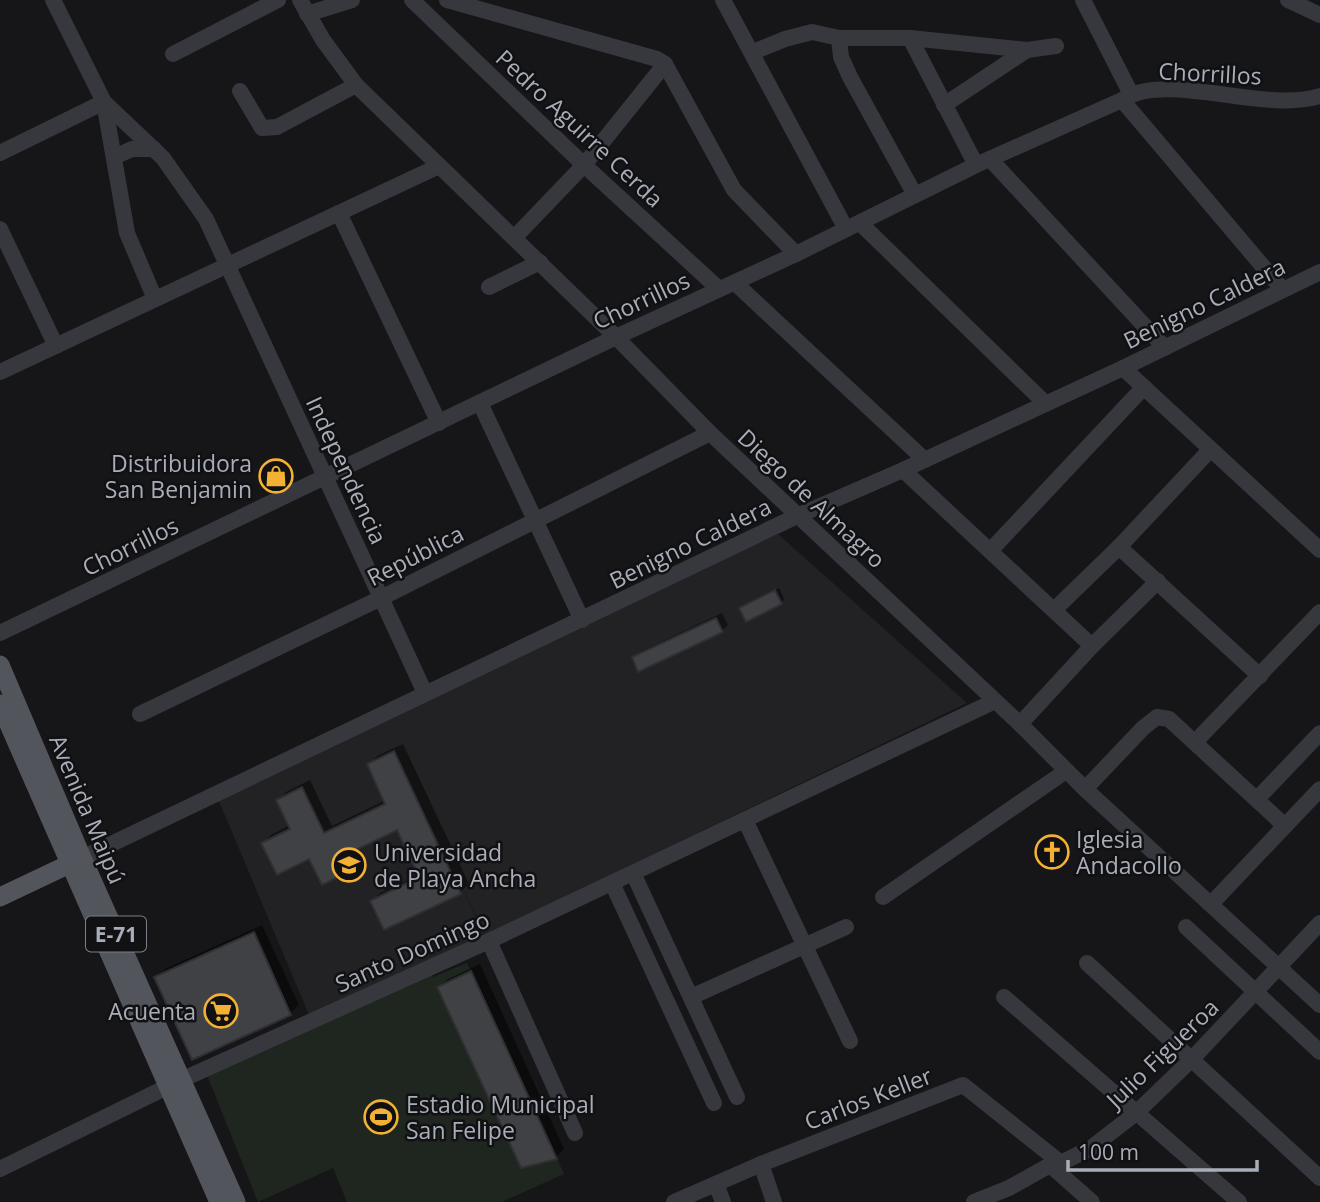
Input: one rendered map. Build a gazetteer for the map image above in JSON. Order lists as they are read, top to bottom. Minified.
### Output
{"streets":{"main road":["Avenida Maipú","E-71"],"street":["Chorrillos","Pedro Aguirre Cerda","Benigno Caldera","Independencia","Diego de Almagro","República","Santo Domingo","Julio Figueroa","Carlos Keller"]},"crossings":[["Chorrillos","Pedro Aguirre Cerda"],["Chorrillos","Independencia"],["Chorrillos","Diego de Almagro"],["Benigno Caldera","Independencia"],["Benigno Caldera","Diego de Almagro"],["Benigno Caldera","Avenida Maipú"],["Independencia","República"],["Diego de Almagro","República"],["Diego de Almagro","Santo Domingo"],["Diego de Almagro","Julio Figueroa"],["Avenida Maipú","Santo Domingo"],["Julio Figueroa","Carlos Keller"]],"places":{"shop":["Distribuidora San Benjamin"],"church":["Iglesia Andacollo"],"school or university":["Universidad de Playa Ancha"],"supermarket":["Acuenta"],"sports":["Estadio Municipal San Felipe"]},"scale_bar":"100 m"}
